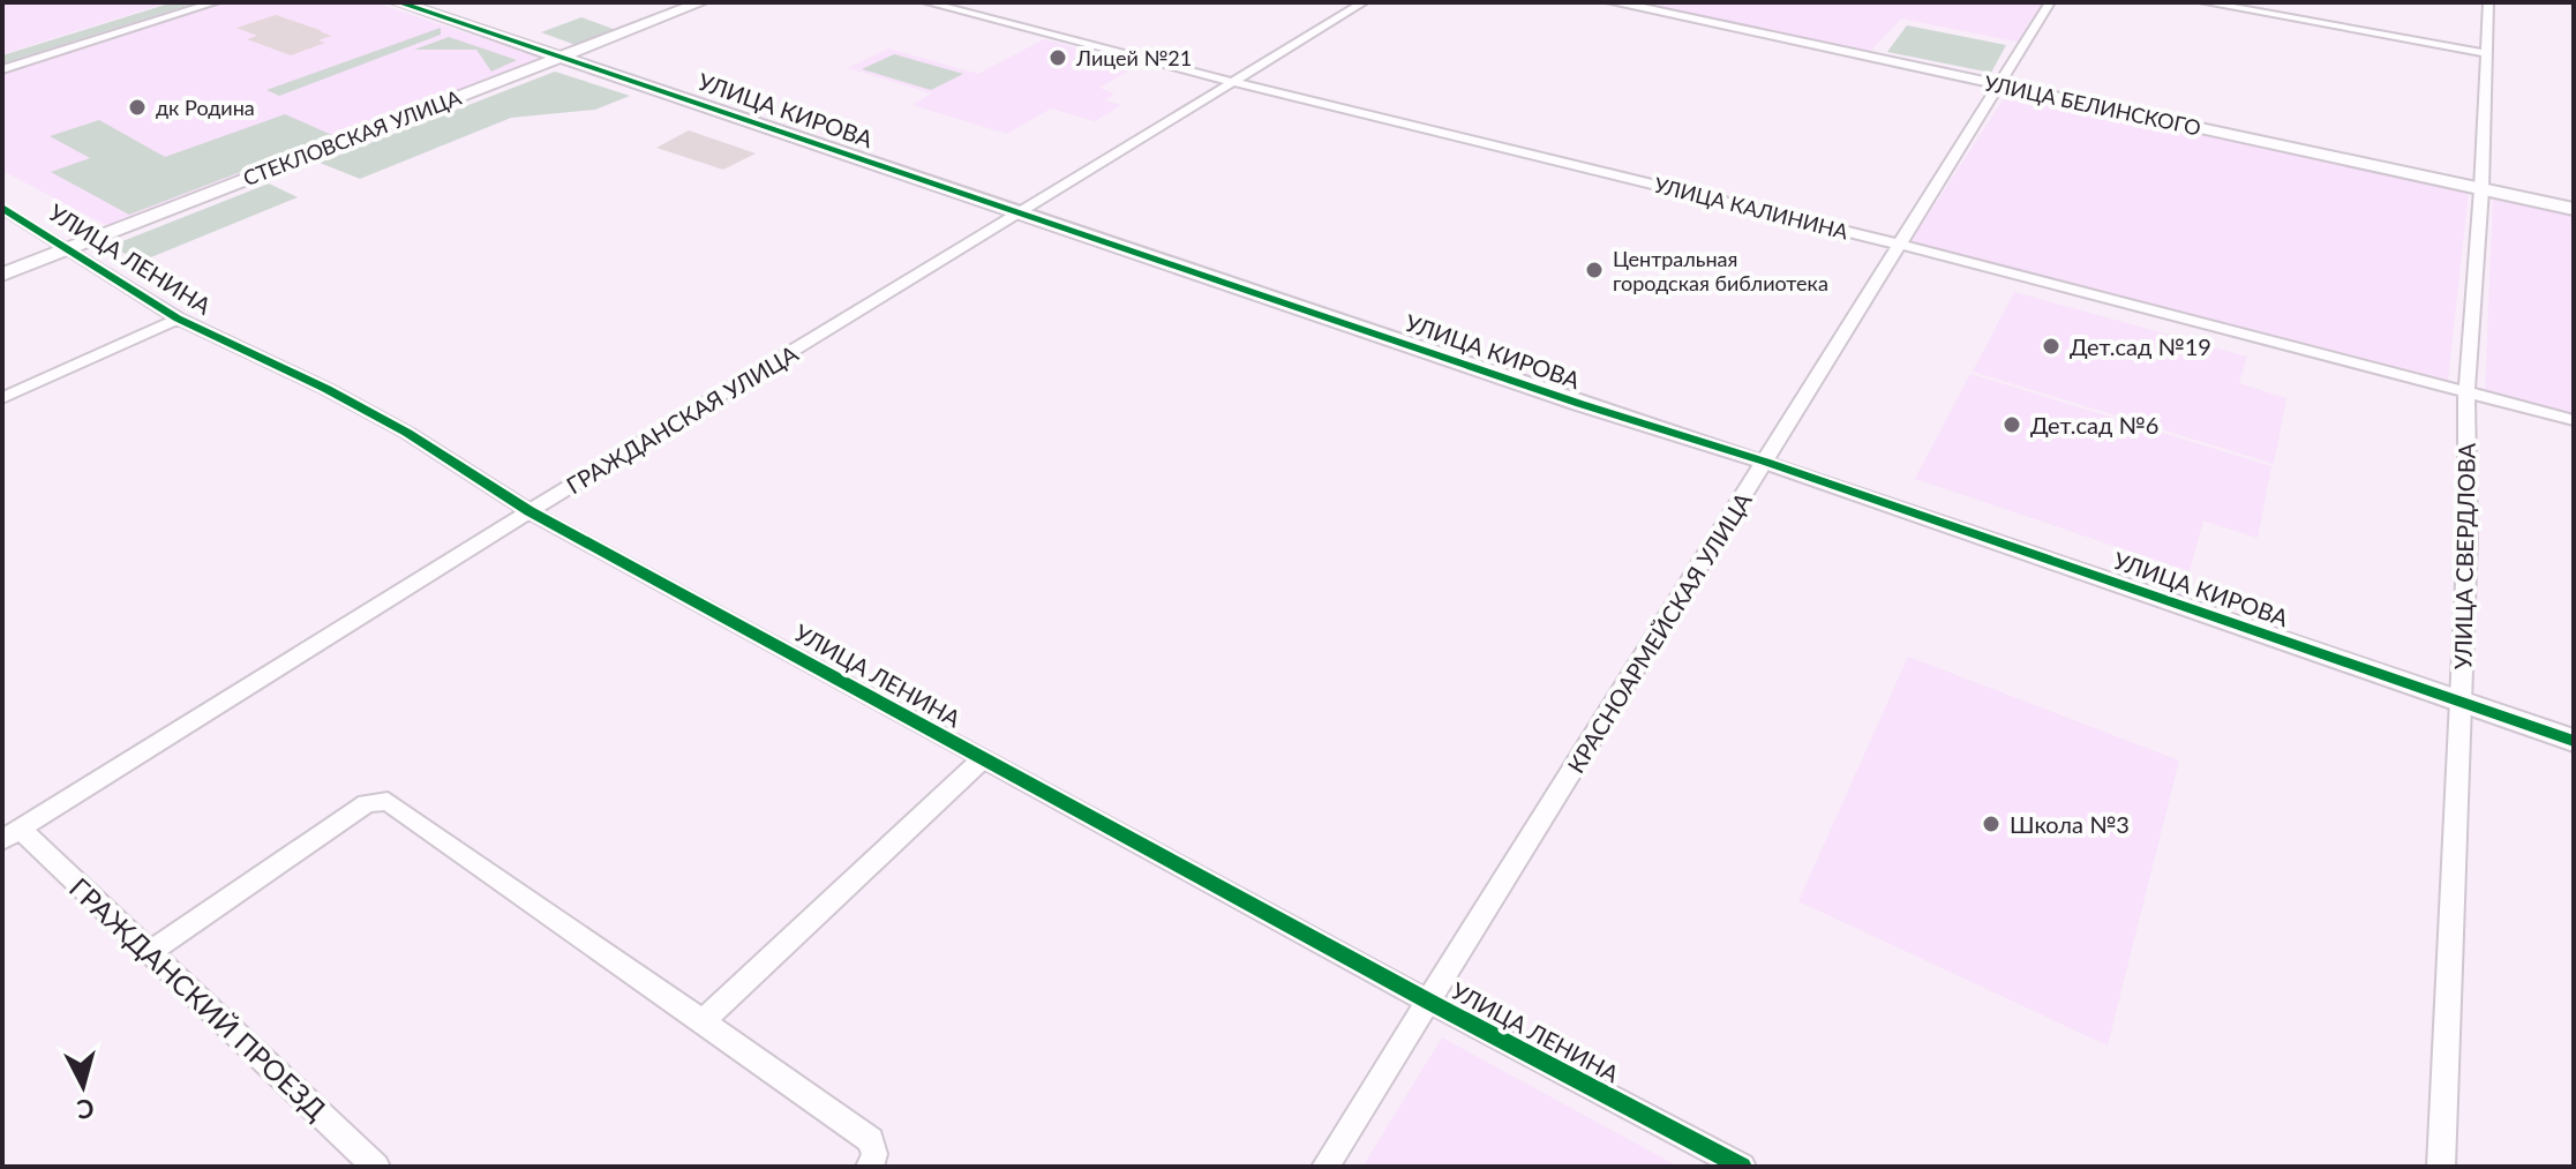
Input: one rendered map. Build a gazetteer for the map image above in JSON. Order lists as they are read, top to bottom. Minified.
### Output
{"streets":{"street":["УЛИЦА БЕЛИНСКОГО","УЛИЦА КИРОВА","СТЕКЛОВСКАЯ УЛИЦА","УЛИЦА КАЛИНИНА","УЛИЦА ЛЕНИНА","ГРАЖДАНСКАЯ УЛИЦА","УЛИЦА СВЕРДЛОВА","КРАСНОАРМЕЙСКАЯ УЛИЦА","ГРАЖДАНСКИЙ ПРОЕЗД"]},"crossings":[["УЛИЦА БЕЛИНСКОГО","УЛИЦА СВЕРДЛОВА"],["УЛИЦА БЕЛИНСКОГО","КРАСНОАРМЕЙСКАЯ УЛИЦА"],["УЛИЦА КИРОВА","СТЕКЛОВСКАЯ УЛИЦА"],["УЛИЦА КИРОВА","ГРАЖДАНСКАЯ УЛИЦА"],["УЛИЦА КИРОВА","УЛИЦА СВЕРДЛОВА"],["УЛИЦА КИРОВА","КРАСНОАРМЕЙСКАЯ УЛИЦА"],["СТЕКЛОВСКАЯ УЛИЦА","УЛИЦА ЛЕНИНА"],["УЛИЦА КАЛИНИНА","ГРАЖДАНСКАЯ УЛИЦА"],["УЛИЦА КАЛИНИНА","УЛИЦА СВЕРДЛОВА"],["УЛИЦА КАЛИНИНА","КРАСНОАРМЕЙСКАЯ УЛИЦА"],["УЛИЦА ЛЕНИНА","ГРАЖДАНСКАЯ УЛИЦА"],["УЛИЦА ЛЕНИНА","КРАСНОАРМЕЙСКАЯ УЛИЦА"],["ГРАЖДАНСКАЯ УЛИЦА","ГРАЖДАНСКИЙ ПРОЕЗД"]],"places":["Лицей №21","дк Родина","Центральная городская библиотека","Дет.сад №19","Дет.сад №6","Школа №3"],"north":"bottom"}
